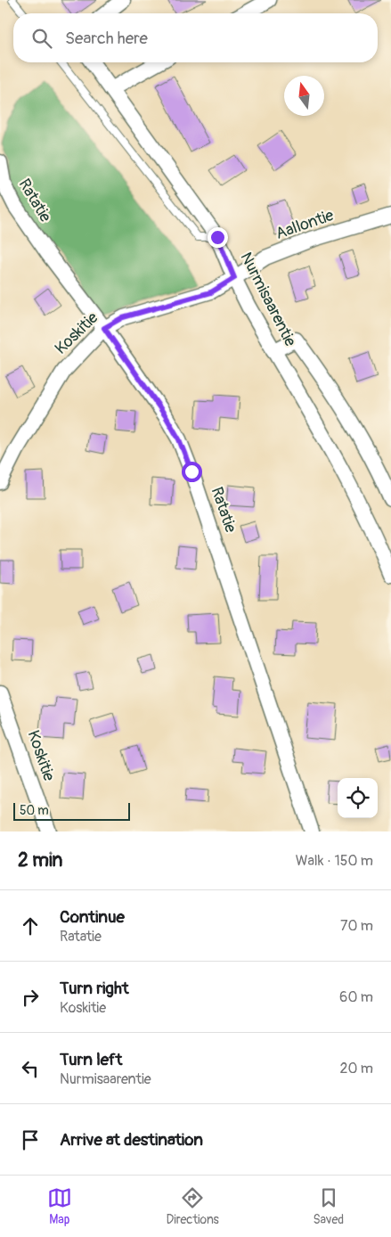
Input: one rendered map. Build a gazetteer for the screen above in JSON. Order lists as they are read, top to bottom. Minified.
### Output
{"streets":{"street":["Ratatie","Aallontie","Nurmisaarentie","Koskitie"]},"crossings":[["Ratatie","Koskitie"],["Aallontie","Nurmisaarentie"],["Aallontie","Koskitie"],["Nurmisaarentie","Koskitie"]],"scale_bar":"50 m","north":"top","page":{"search":"Search here","scale":"50 m","heading":["2 min","Walk · 150 m"],"list":[["Continue","Ratatie","70 m"],["Turn right","Koskitie","60 m"],["Turn left","Nurmisaarentie","20 m"],"Arrive at destination"],"nav":["Map","Directions","Saved"]}}
